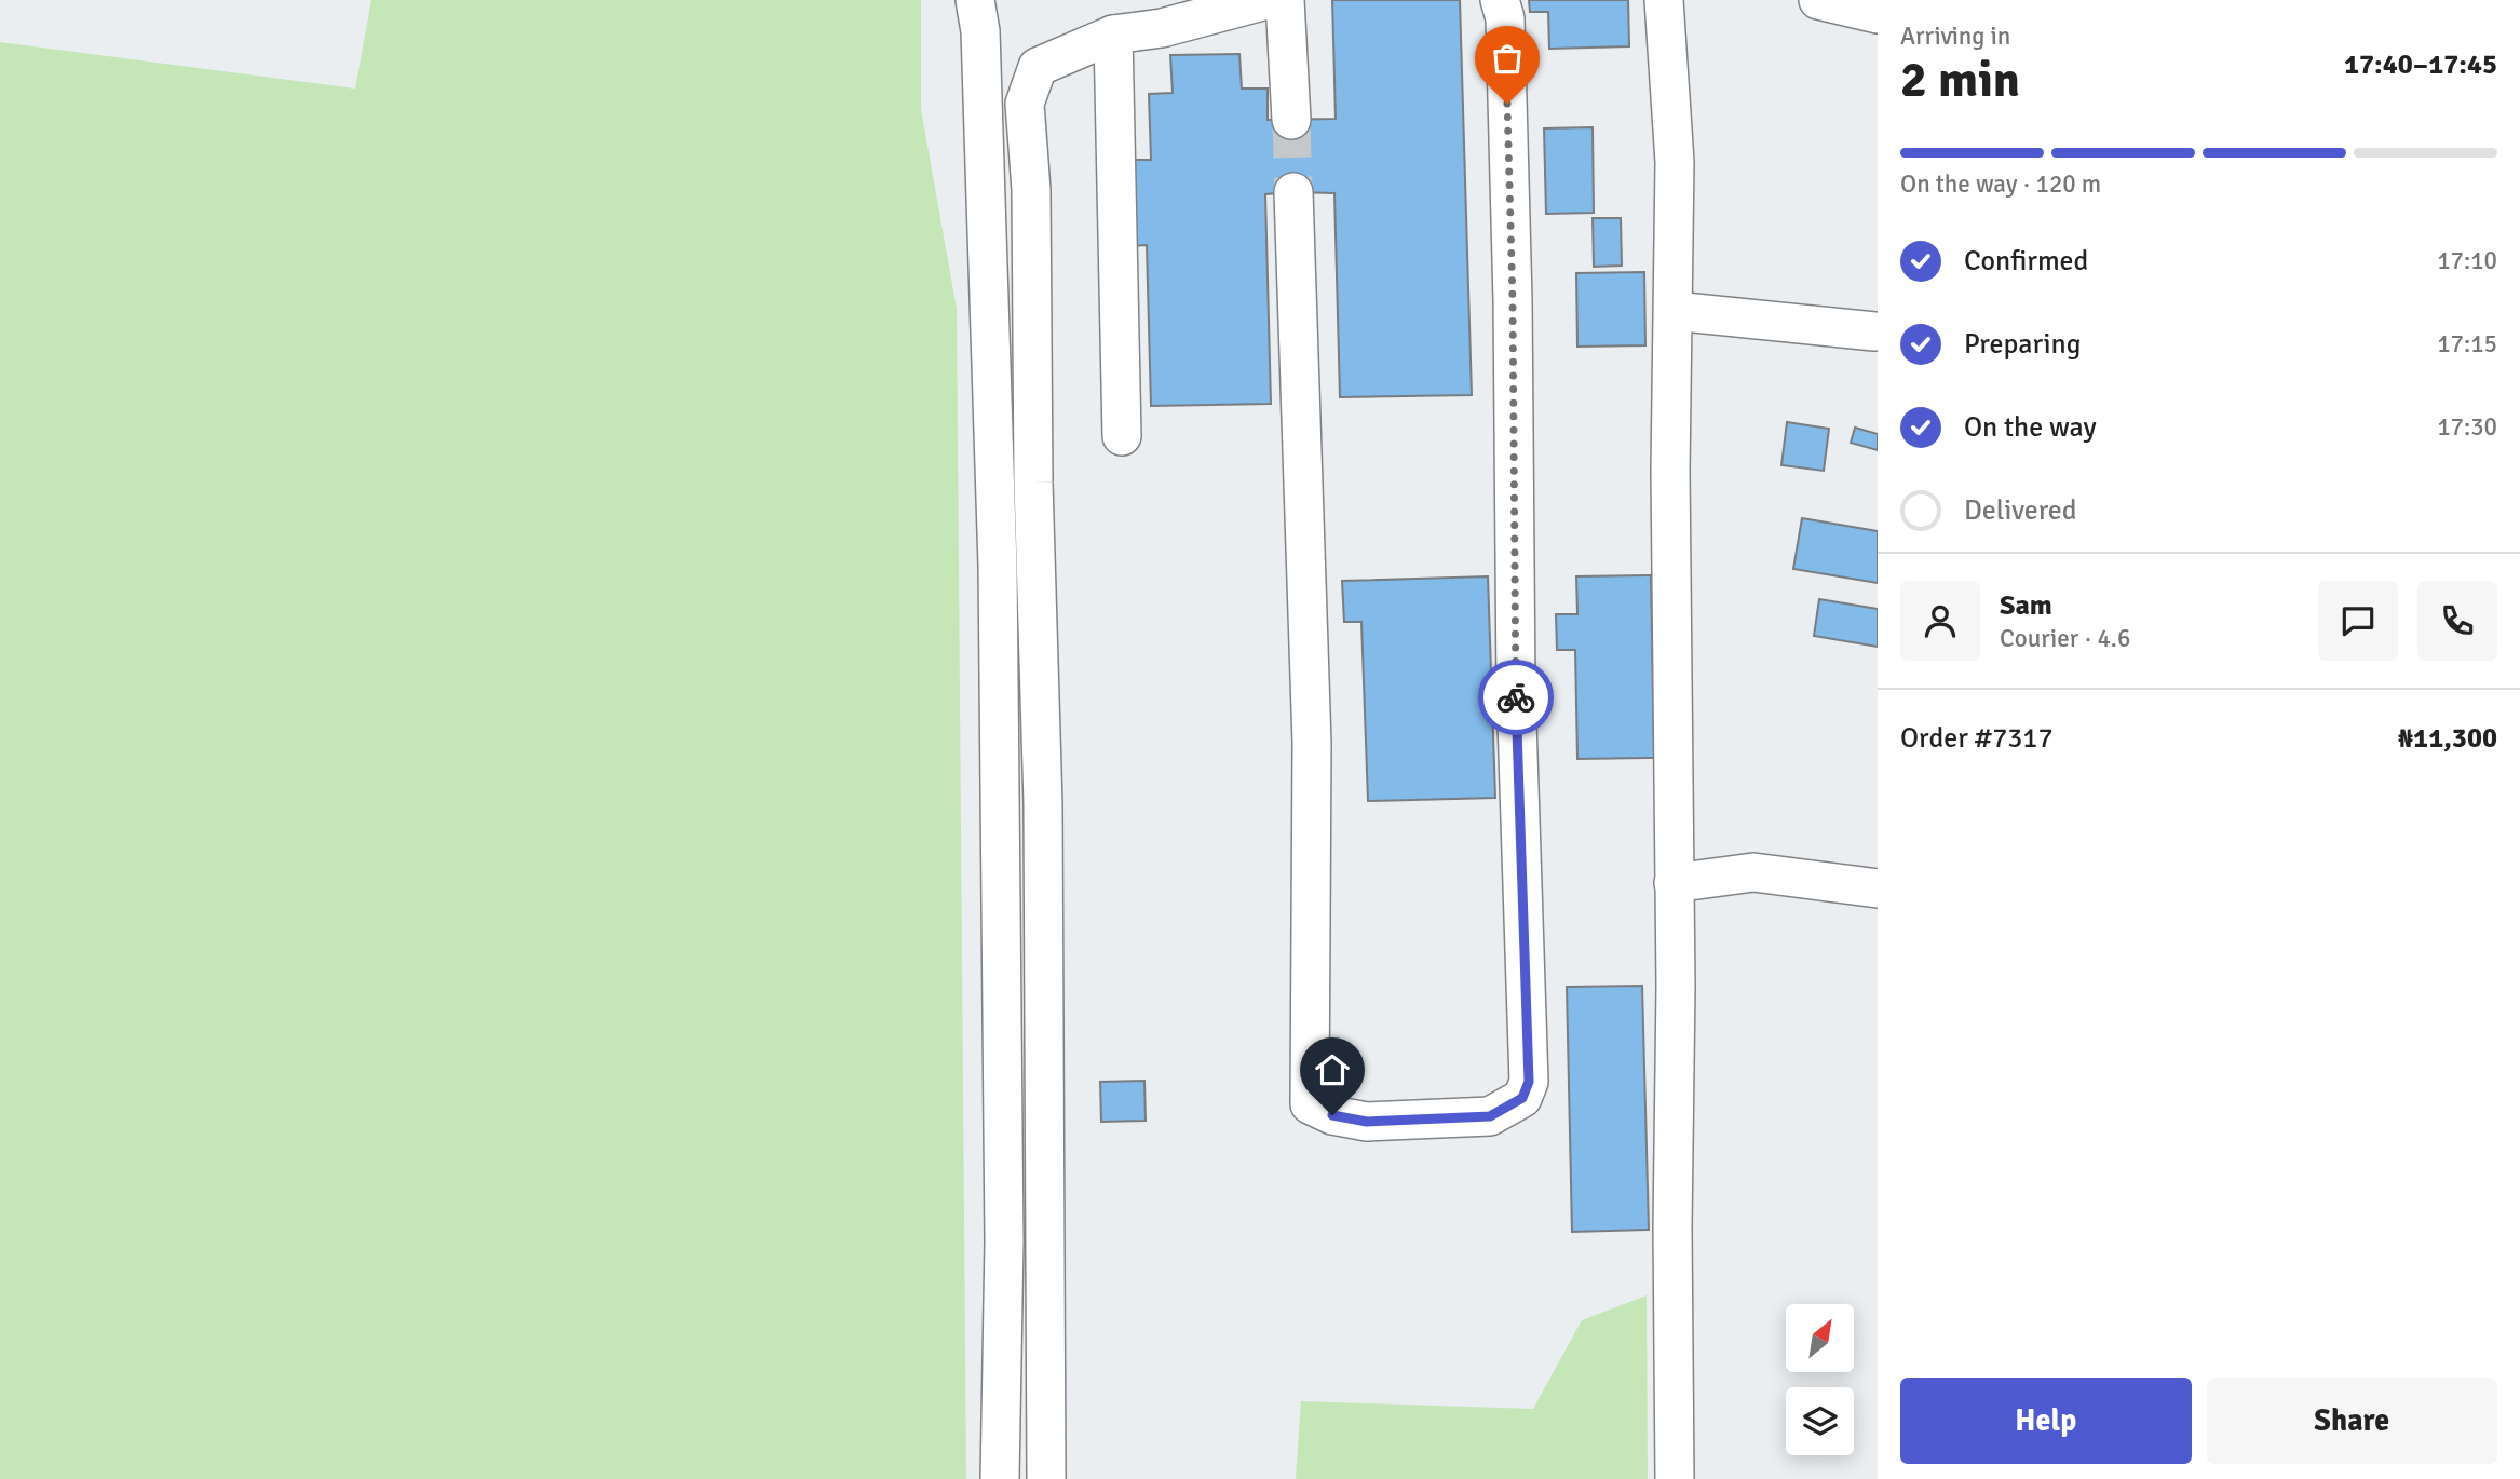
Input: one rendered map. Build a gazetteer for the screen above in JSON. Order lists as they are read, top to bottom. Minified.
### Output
{"north":"top right","page":{"heading":["2 min","Arriving in","17:40–17:45"],"panel":["Sam","Courier · 4.6","Order #7317","₦11,300"],"bar":"On the way · 120 m","list":[["Confirmed","17:10"],["Preparing","17:15"],["On the way","17:30"],"Delivered"],"buttons":["Help","Share"]}}
